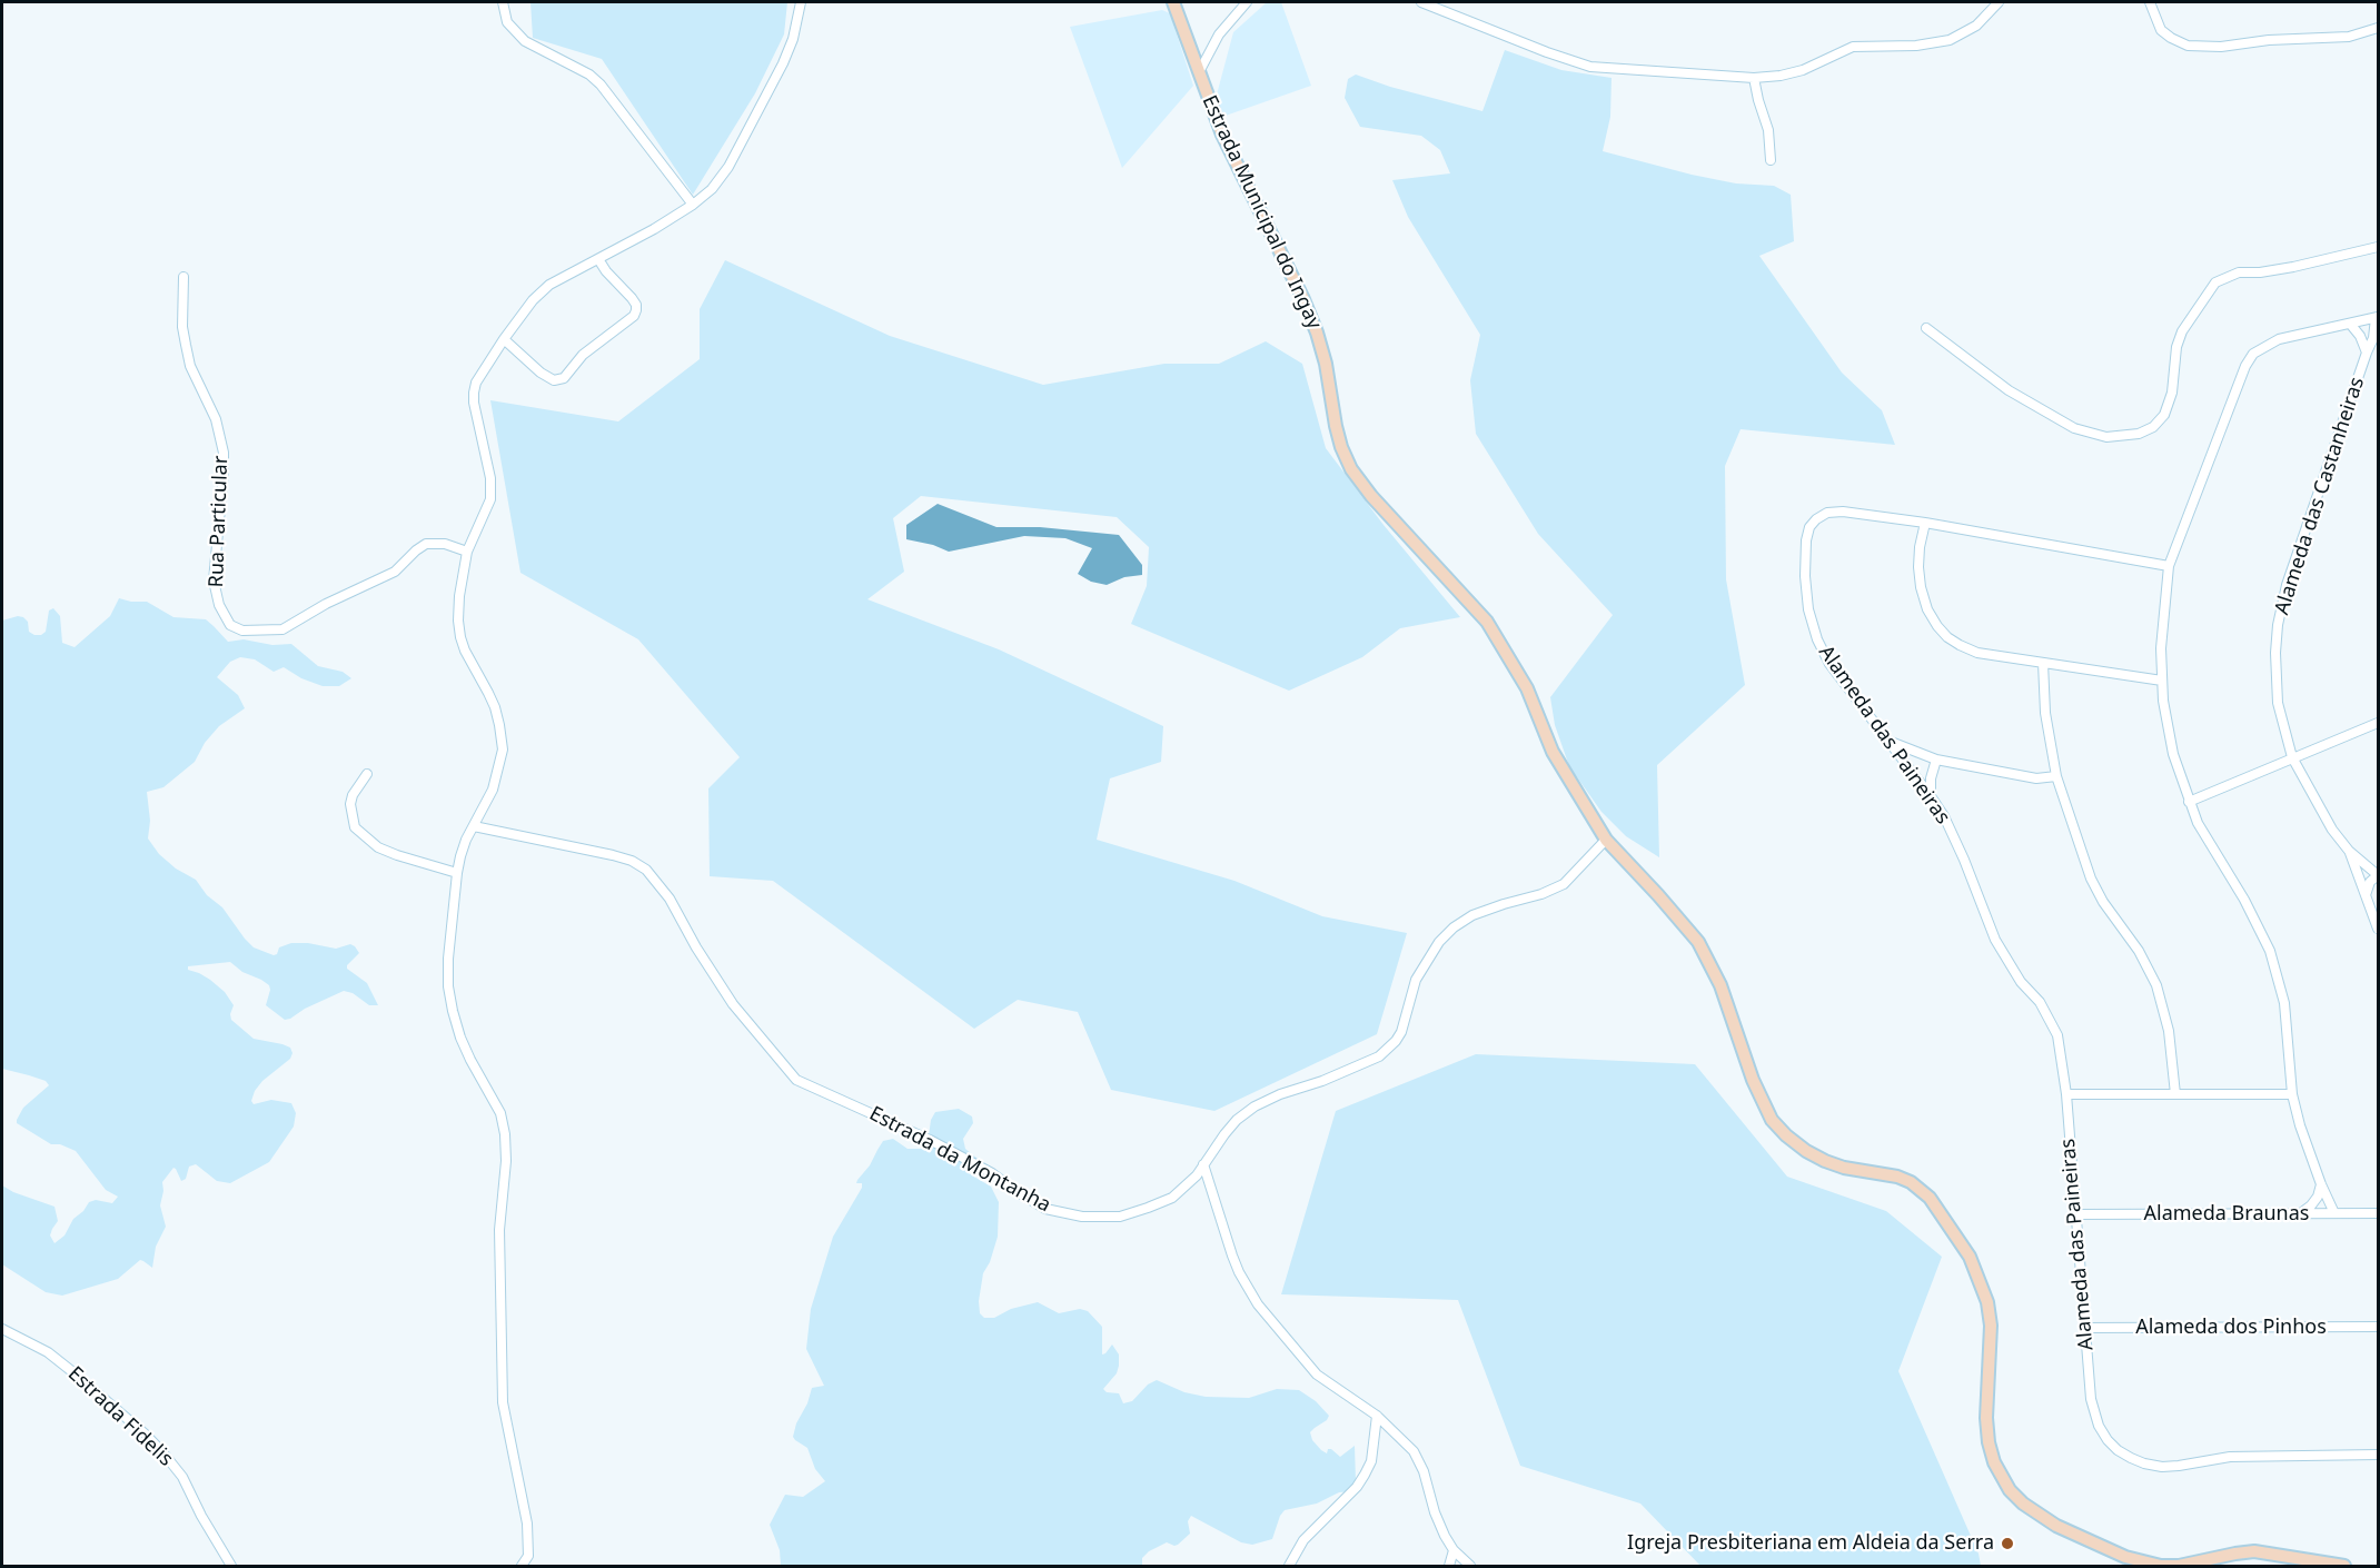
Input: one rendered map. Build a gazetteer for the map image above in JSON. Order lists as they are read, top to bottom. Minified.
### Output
{"streets":{"street":["Estrada Municipal do Ingay","Alameda das Castanheiras","Rua Particular","Alameda das Paineiras","Estrada da Montanha","Alameda Braunas","Alameda dos Pinhos","Estrada Fidelis"]},"crossings":[["Estrada Municipal do Ingay","Estrada da Montanha"],["Alameda das Paineiras","Alameda Braunas"],["Alameda das Paineiras","Alameda dos Pinhos"]],"places":["Igreja Presbiteriana em Aldeia da Serra"]}
